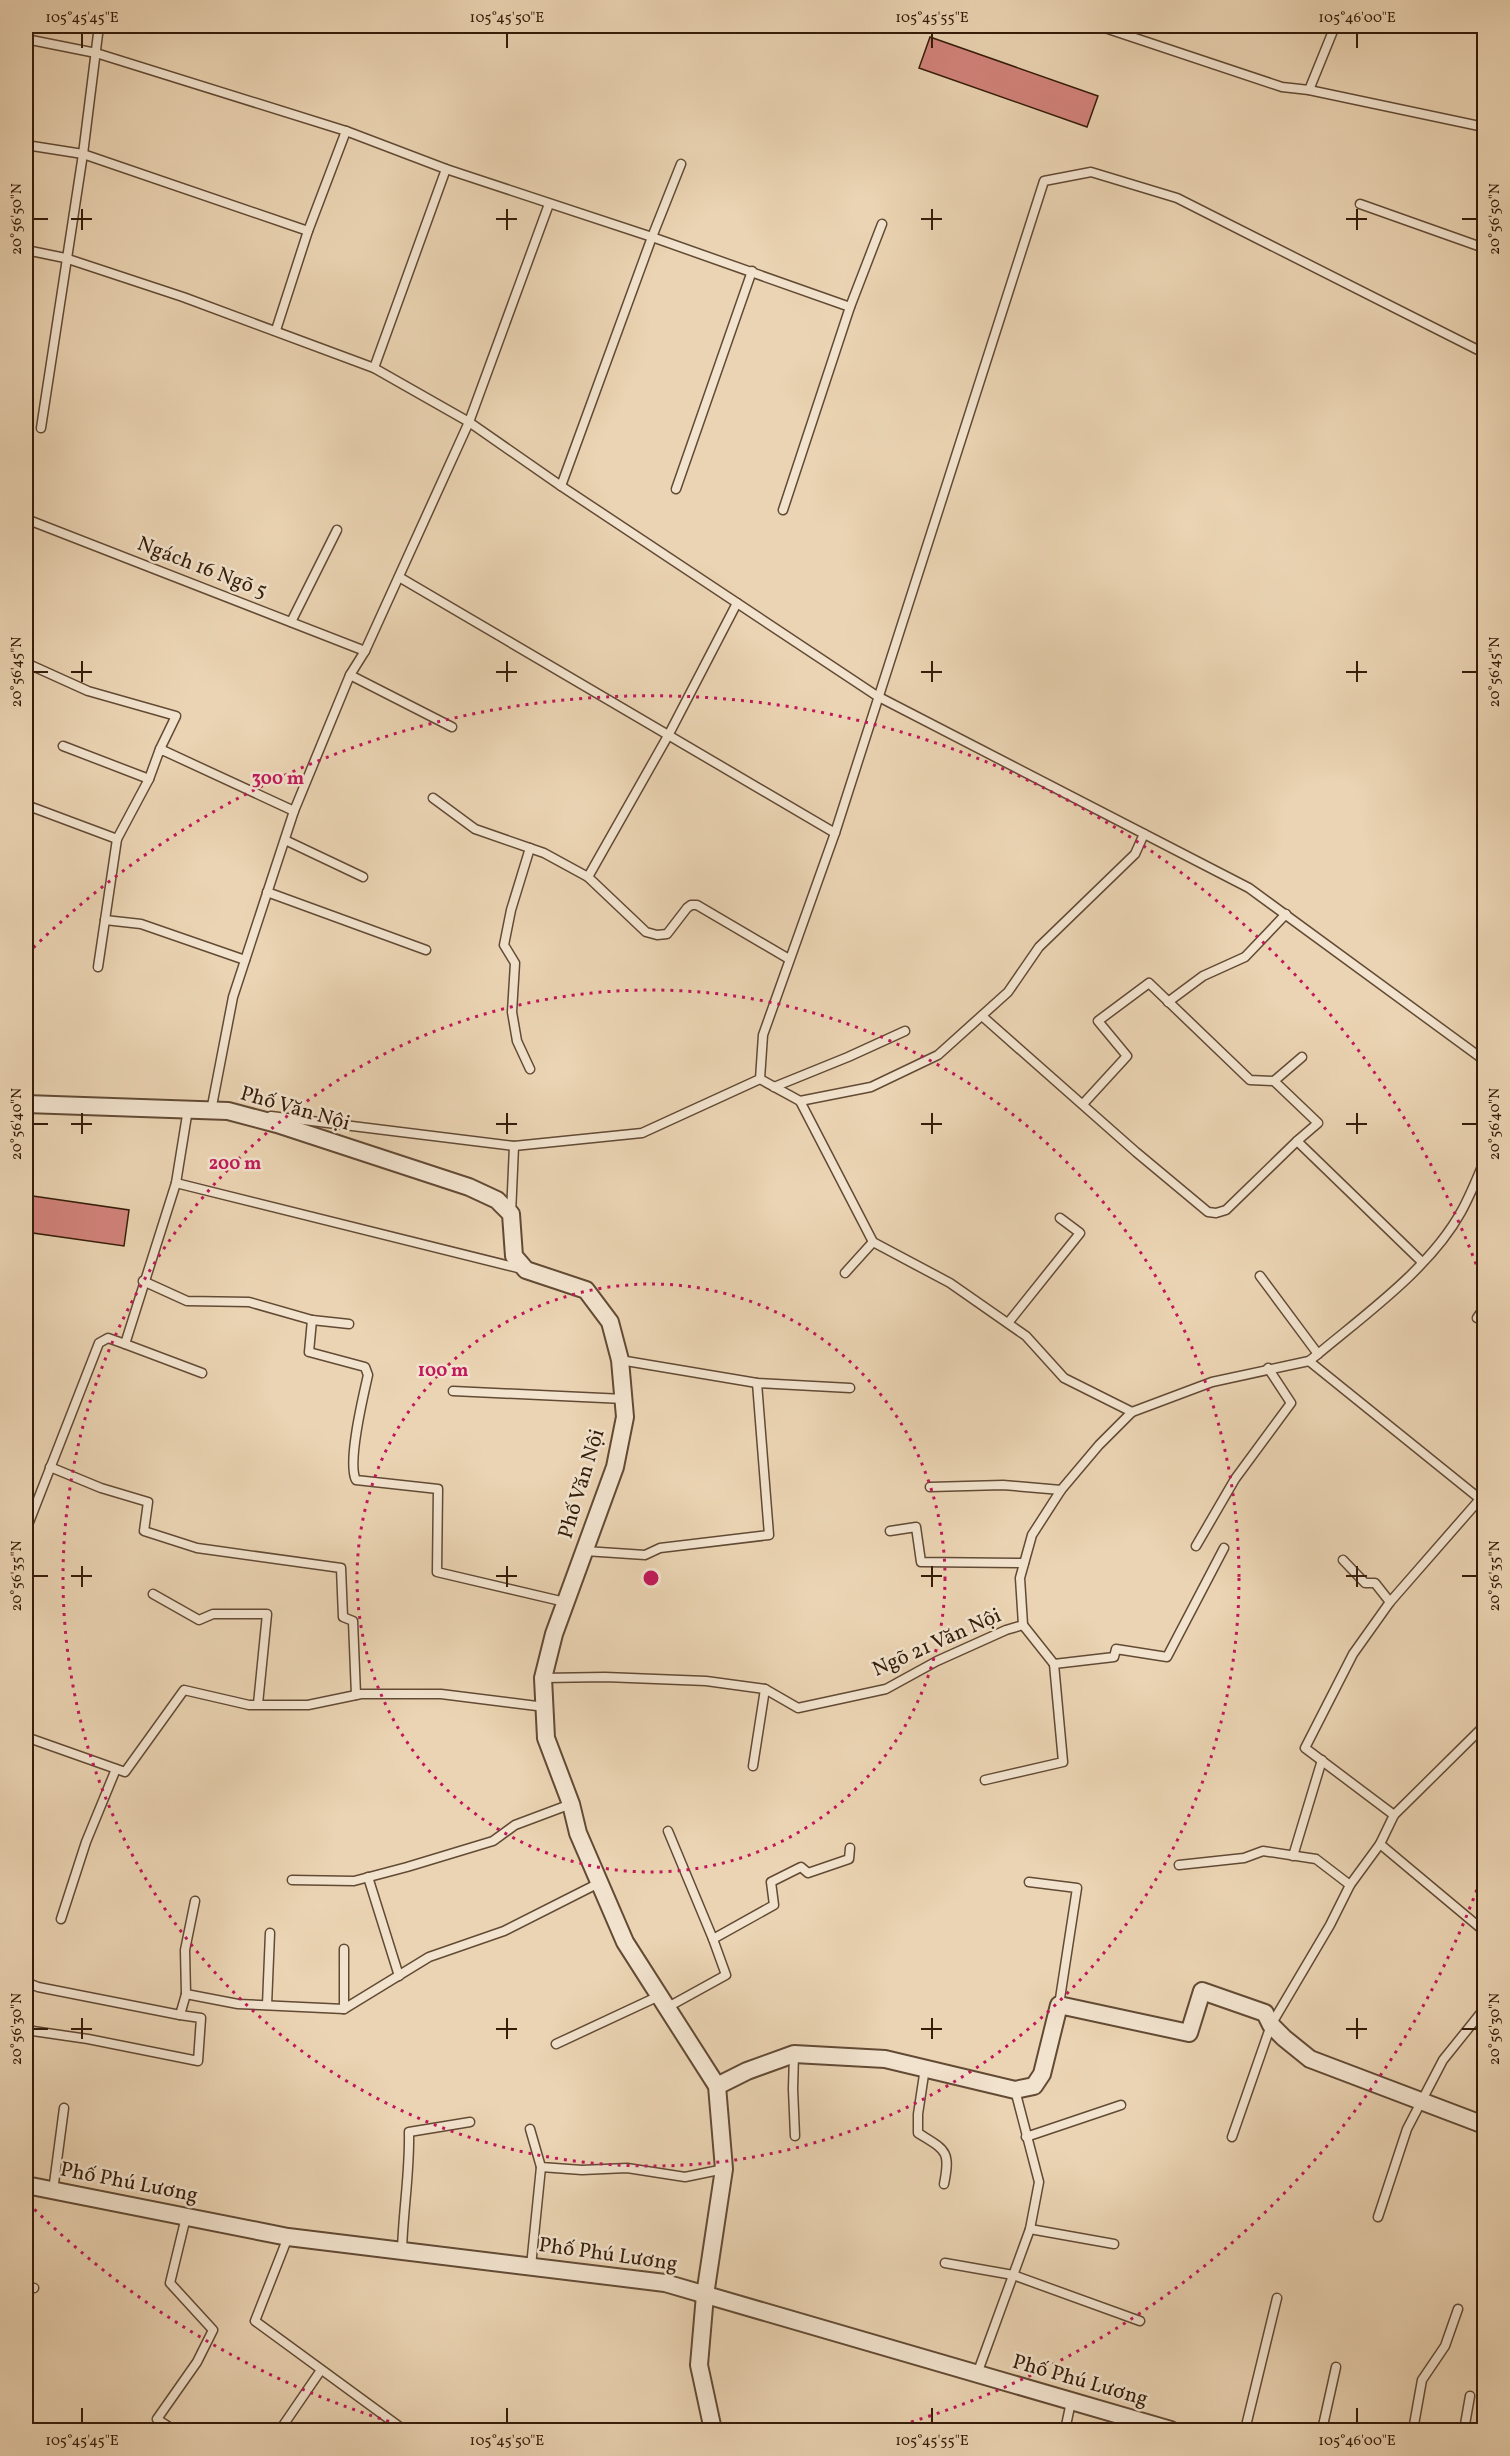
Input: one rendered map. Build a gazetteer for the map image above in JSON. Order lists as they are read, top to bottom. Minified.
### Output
{"streets":{"street":["Phố Văn Nội","Phố Phú Lương"],"lane":["Ngách 16 Ngõ 5","Ngõ 21 Văn Nội"]},"crossings":[["Phố Văn Nội","Ngõ 21 Văn Nội"]],"coordinates":["105°45'45\"E","105°45'50\"E","105°45'55\"E","105°46'00\"E","20°56'50\"N","20°56'45\"N","20°56'40\"N","20°56'35\"N","20°56'30\"N"],"rings":["300 m","200 m","100 m"]}
